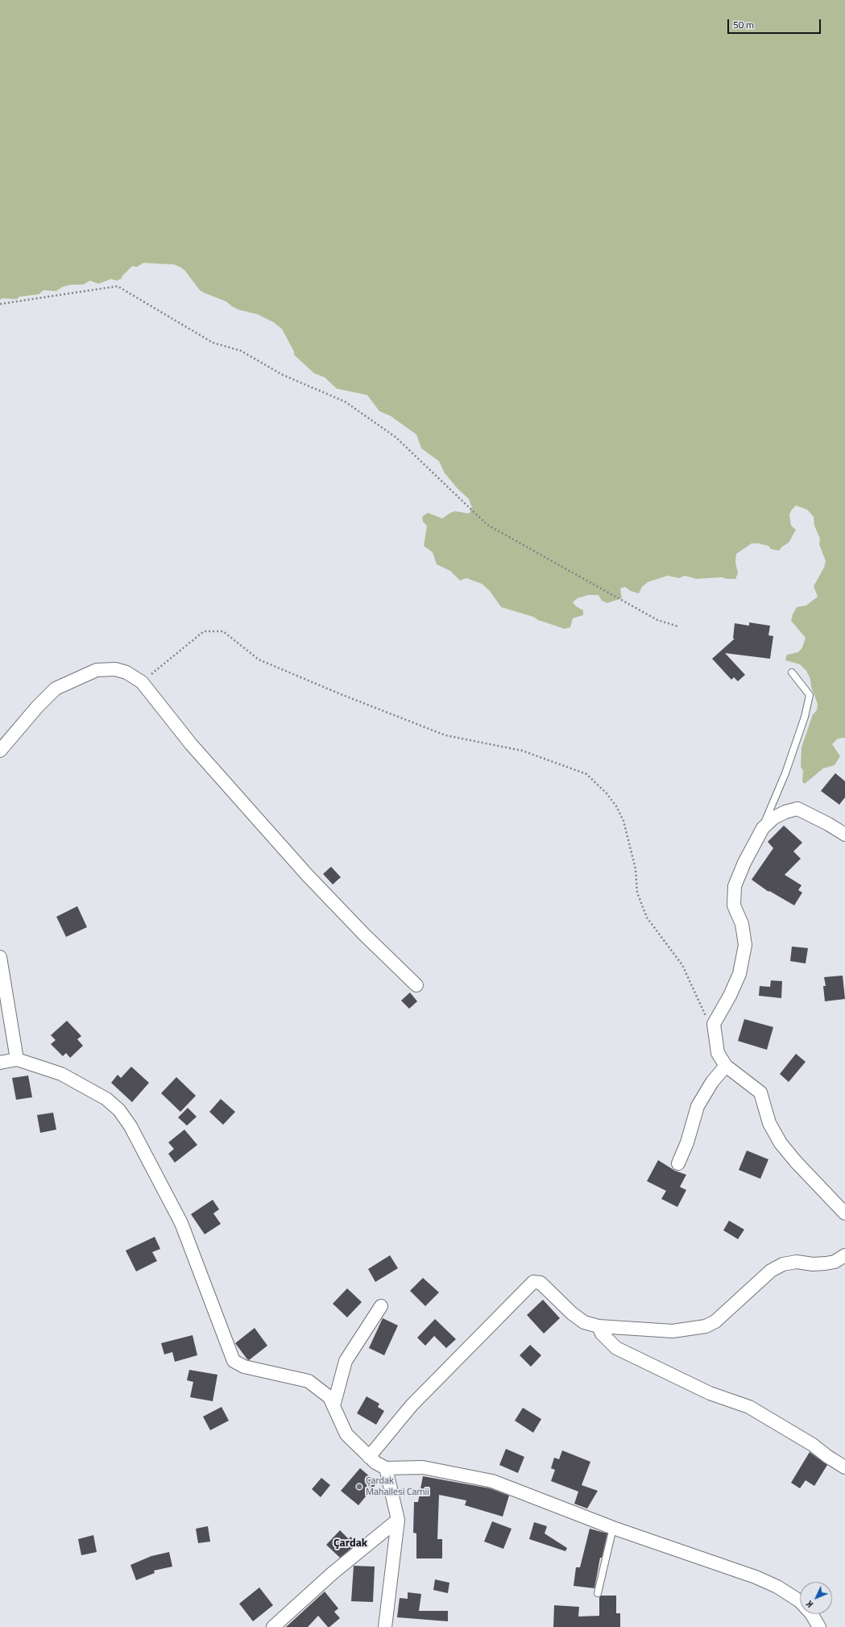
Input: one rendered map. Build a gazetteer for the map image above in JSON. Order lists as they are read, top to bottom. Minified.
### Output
{"districts":["Çardak"],"places":["Çardak Mahallesi Camii"],"scale_bar":"50 m","north":"bottom left"}
